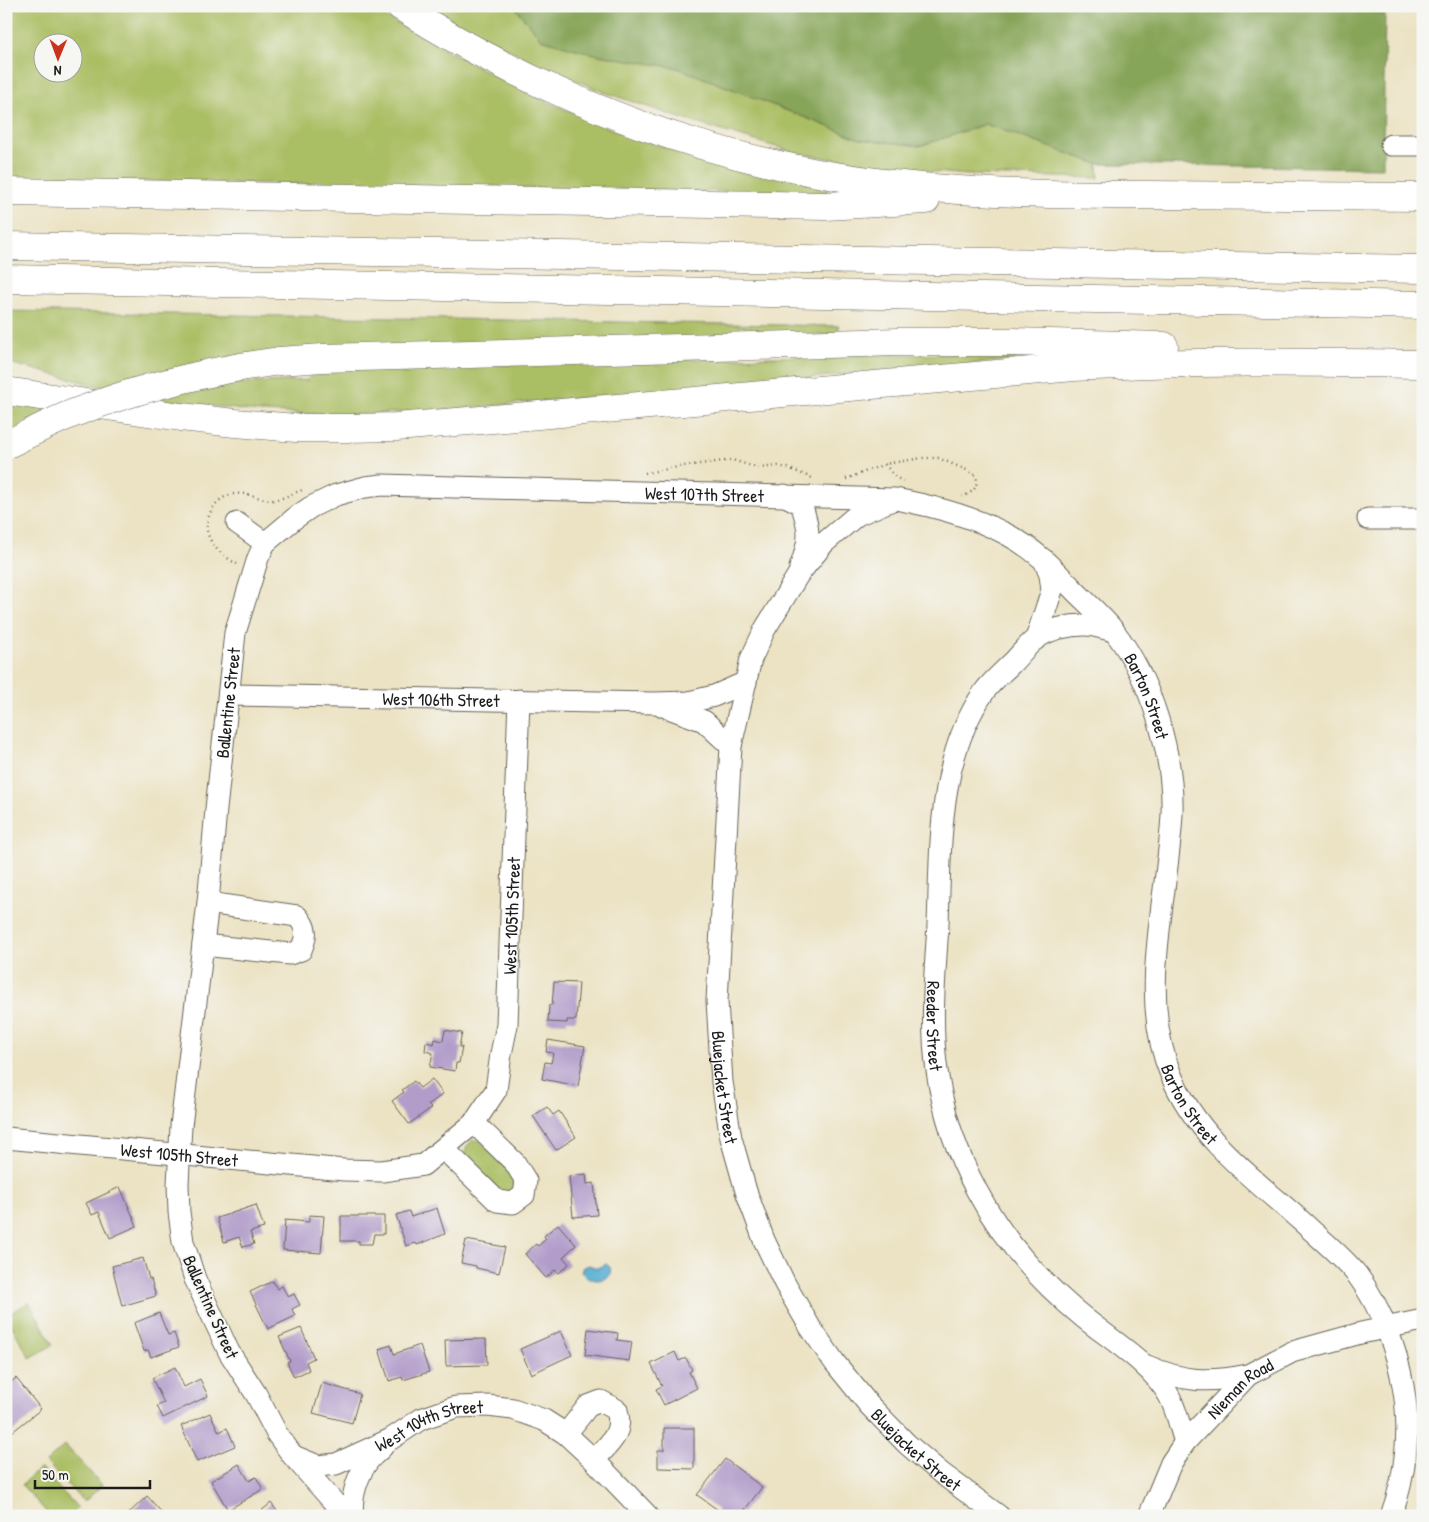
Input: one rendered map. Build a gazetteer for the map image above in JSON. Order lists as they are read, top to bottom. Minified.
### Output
{"streets":{"street":["West 107th Street","Barton Street","West 106th Street","Ballentine Street","West 105th Street","Reeder Street","Bluejacket Street","Nieman Road","West 104th Street"]},"crossings":[["West 107th Street","Barton Street"],["West 107th Street","Ballentine Street"],["West 107th Street","Reeder Street"],["West 107th Street","Bluejacket Street"],["Barton Street","Reeder Street"],["Barton Street","Nieman Road"],["West 106th Street","Ballentine Street"],["West 106th Street","West 105th Street"],["West 106th Street","Bluejacket Street"],["Ballentine Street","West 105th Street"],["Ballentine Street","West 104th Street"],["Reeder Street","Nieman Road"]],"scale_bar":"50 m","north":"bottom"}
